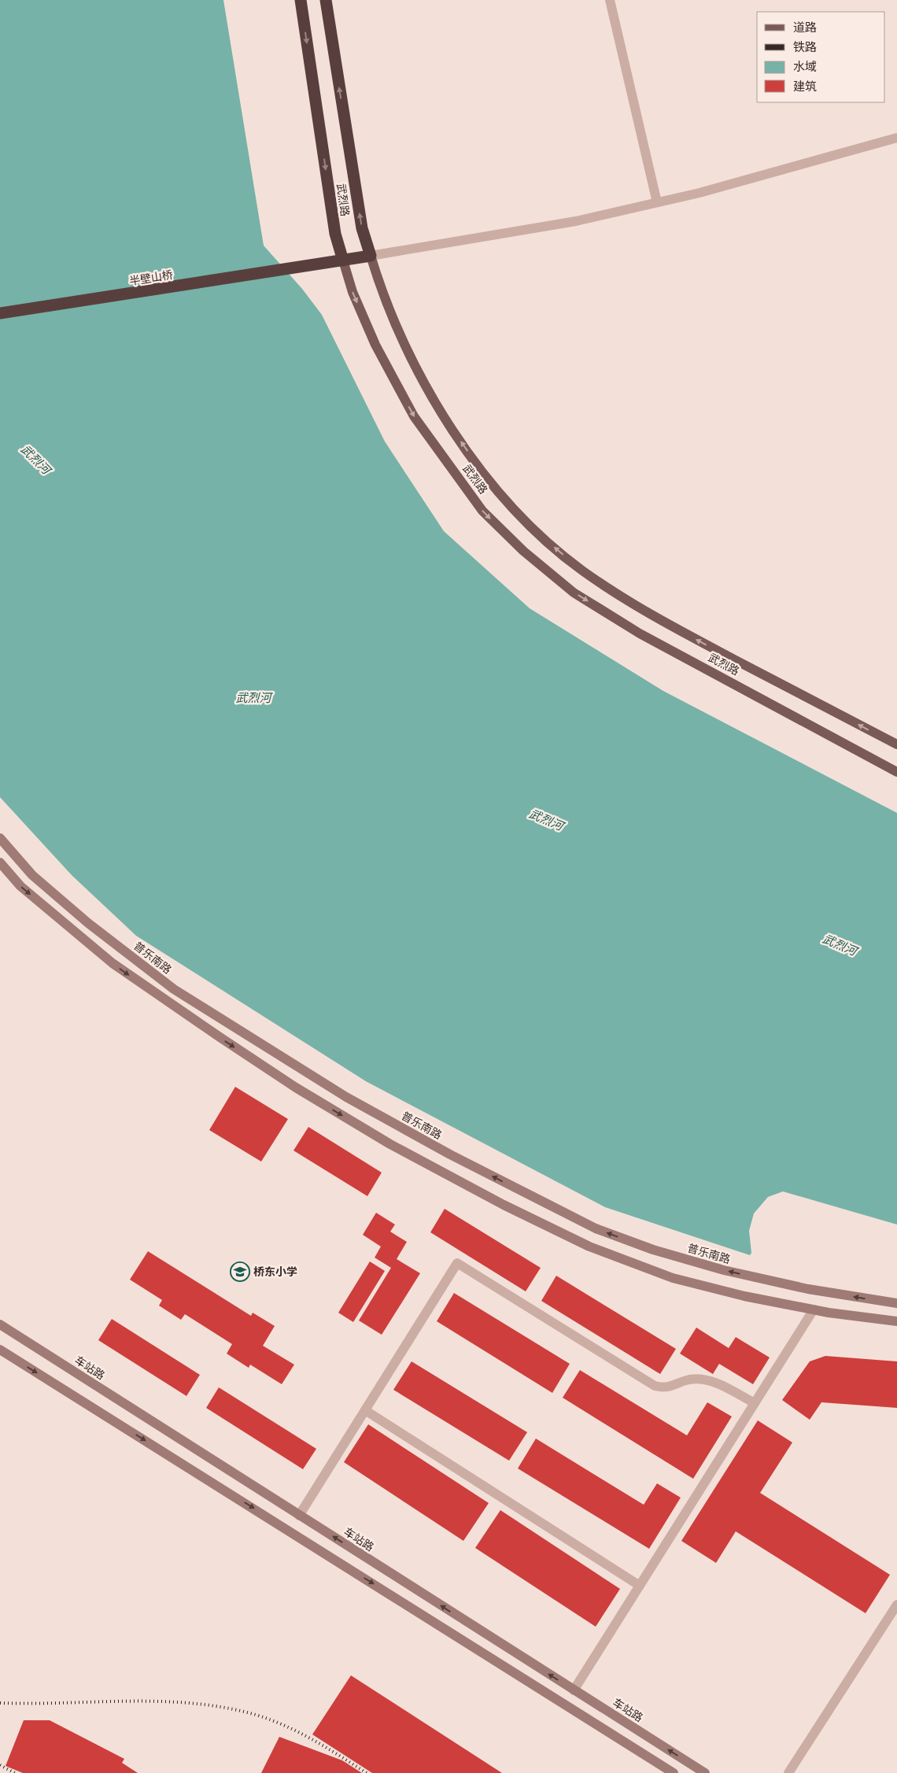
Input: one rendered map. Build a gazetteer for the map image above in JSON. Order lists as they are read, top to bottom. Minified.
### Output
{"streets":{"highway":["武烈路","半壁山桥"],"main road":["普乐南路","车站路"]},"crossings":[["武烈路","半壁山桥"]],"water":["武烈河"],"places":{"school or university":["桥东小学"]},"legend":["道路","铁路","水域","建筑"]}
